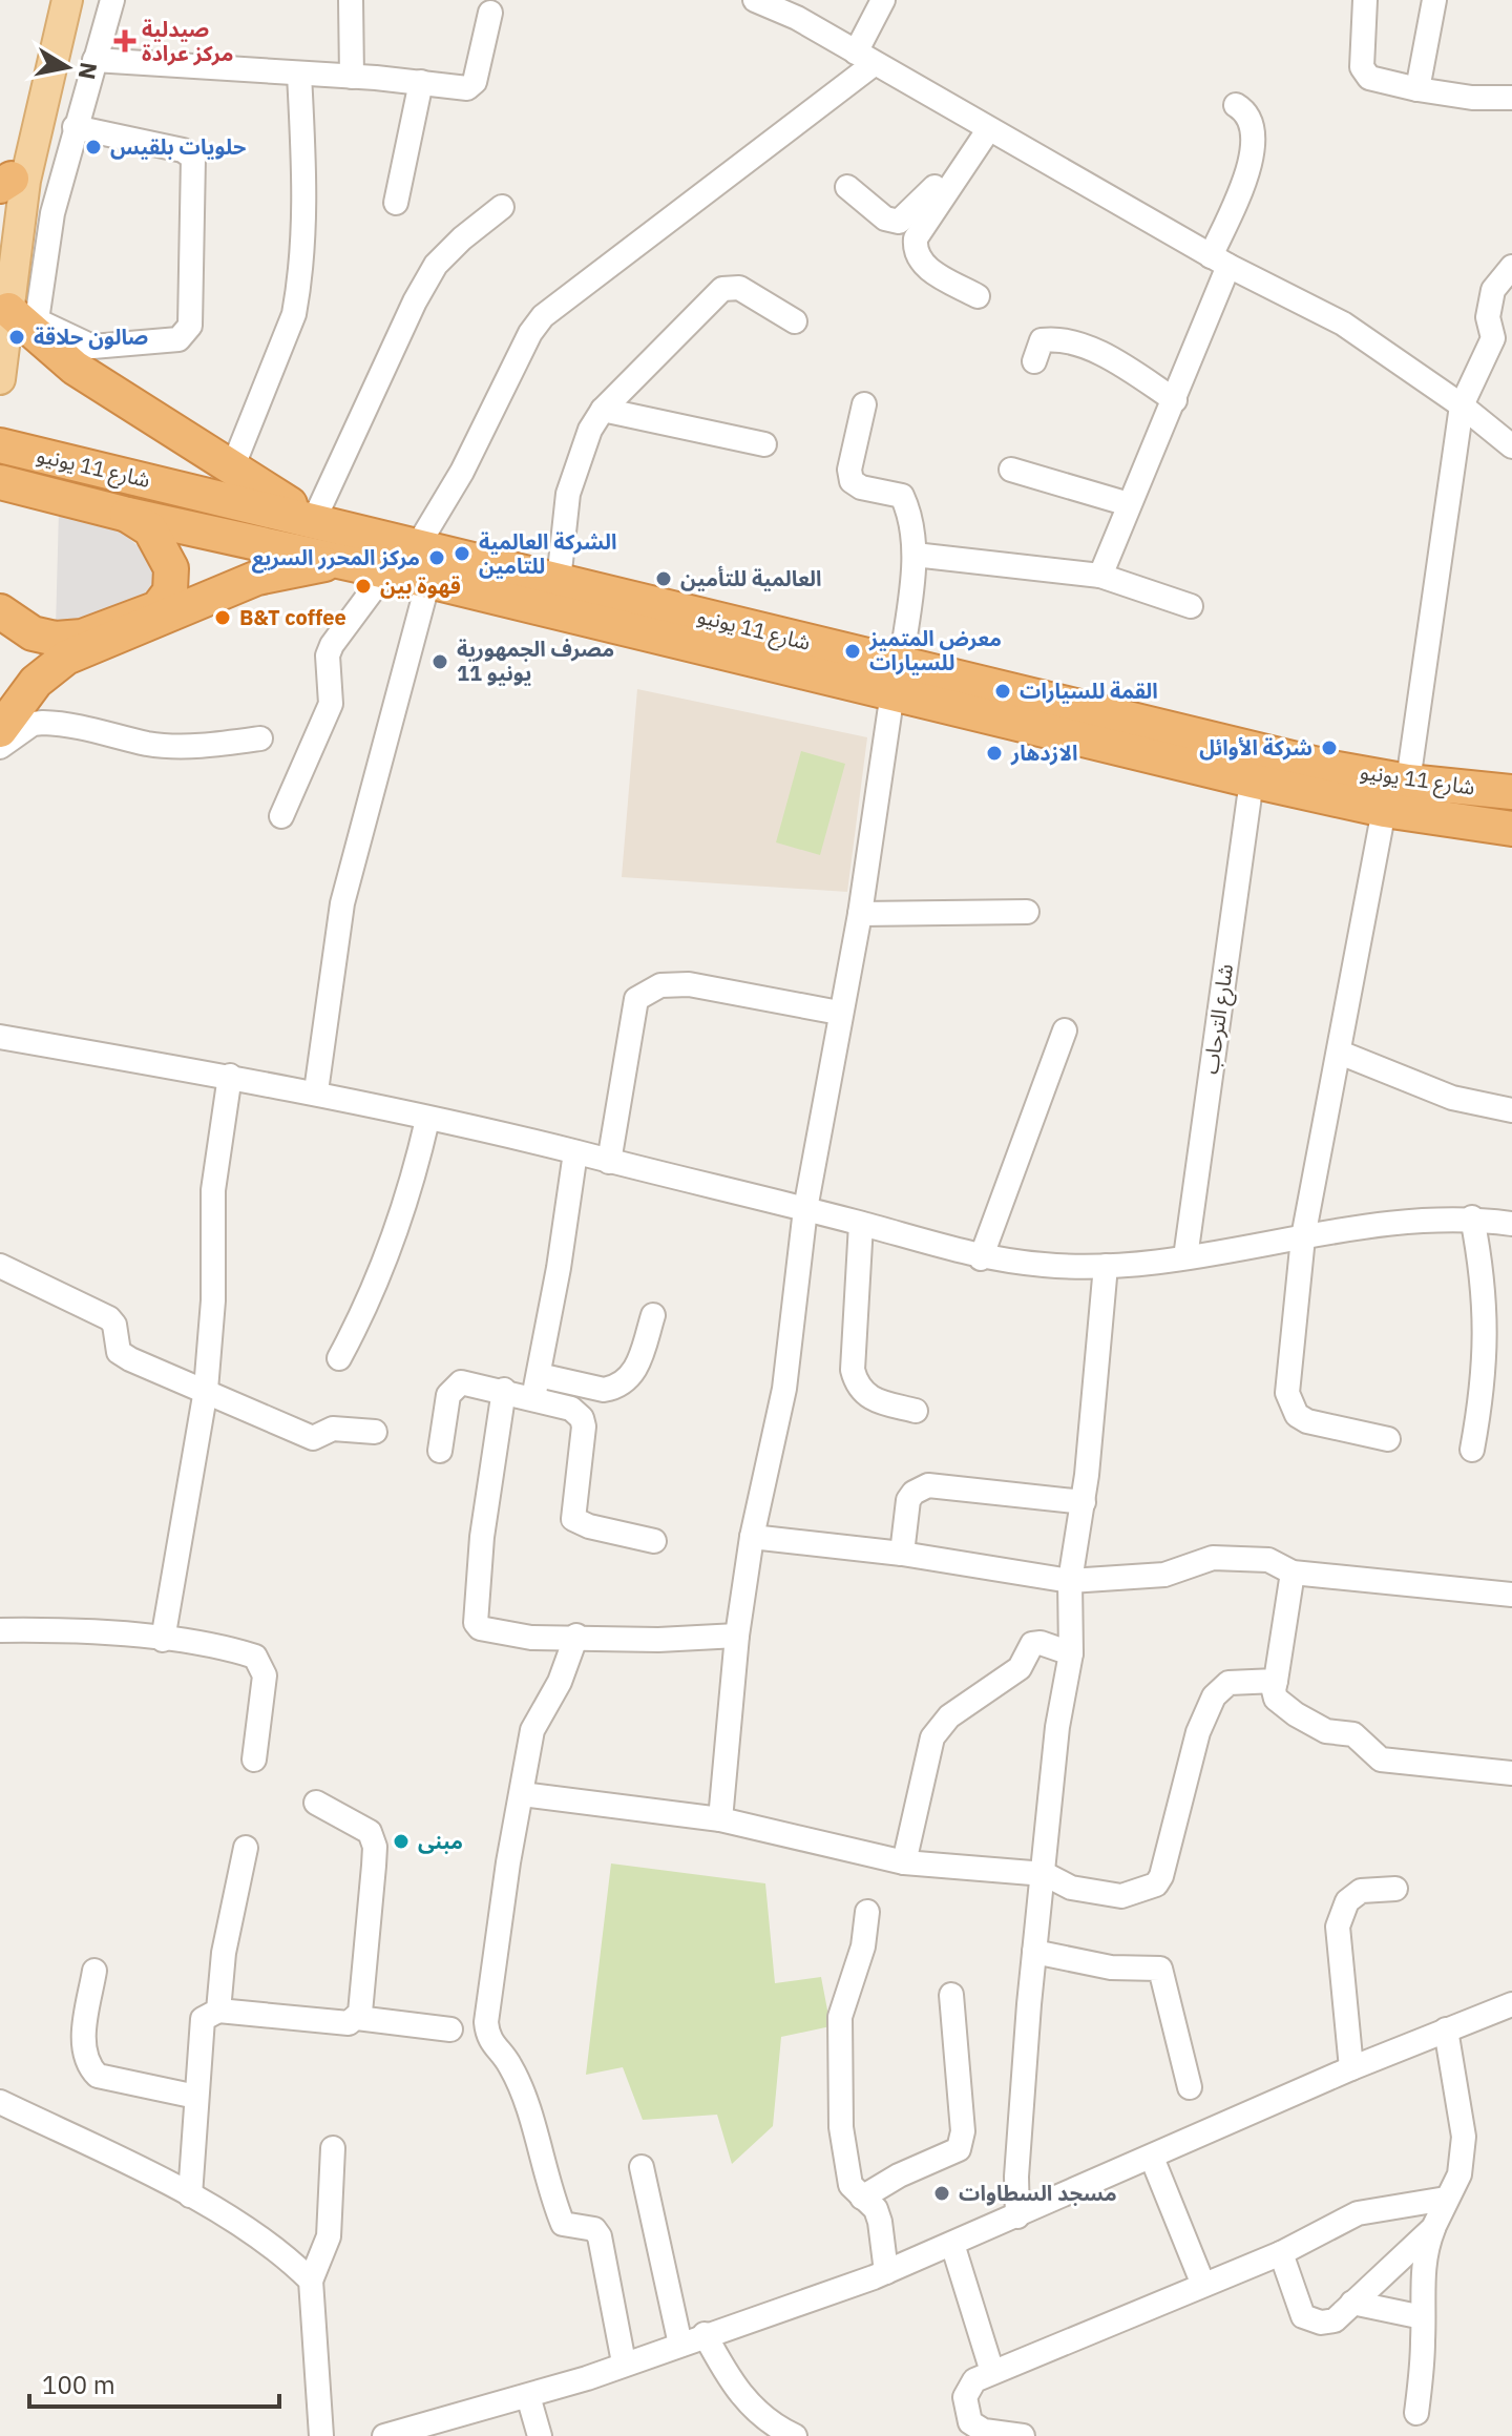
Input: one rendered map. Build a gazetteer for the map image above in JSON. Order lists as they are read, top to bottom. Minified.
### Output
{"streets":{"highway":["شارع 11 يونيو"],"street":["شارع الترحاب"]},"crossings":[["شارع 11 يونيو","شارع الترحاب"]],"places":{"health":["صيدلية مركز عرادة"],"other":["حلويات بلقيس","صالون حلاقة","الشركة العالمية للتامين","مركز المحرر السريع","العالمية للتأمين","قهوة بين","B&T coffee","معرض المتميز للسيارات","مصرف الجمهورية 11 يونيو","القمة للسيارات","شركة الأوائل","الازدهار","مبنى","مسجد السطاوات"]},"scale_bar":"100 m","north":"right"}
